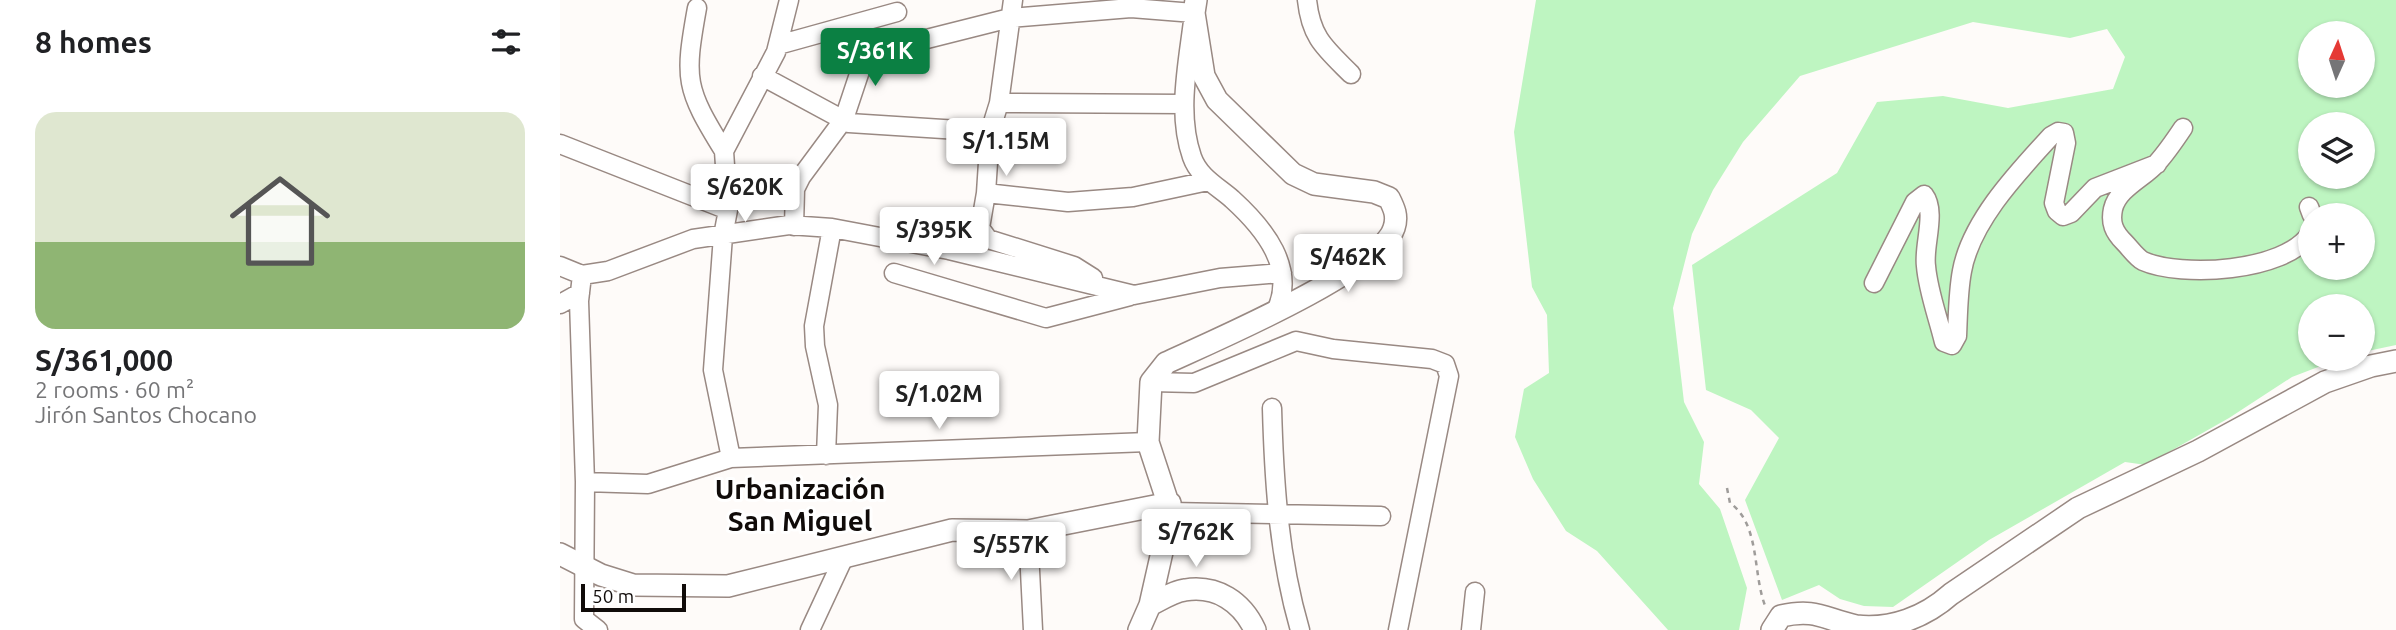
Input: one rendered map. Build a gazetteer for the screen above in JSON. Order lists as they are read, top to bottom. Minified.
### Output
{"districts":["Urbanización San Miguel"],"scale_bar":"50 m","north":"top","page":{"heading":"8 homes","map_buttons":["+","−"],"price":["S/361K","S/1.15M","S/620K","S/395K","S/462K","S/1.02M","S/762K","S/557K"],"list":[{"name":"S/361,000","note":"2 rooms · 60 m² · Jirón Santos Chocano"}],"scale":"50 m"}}
